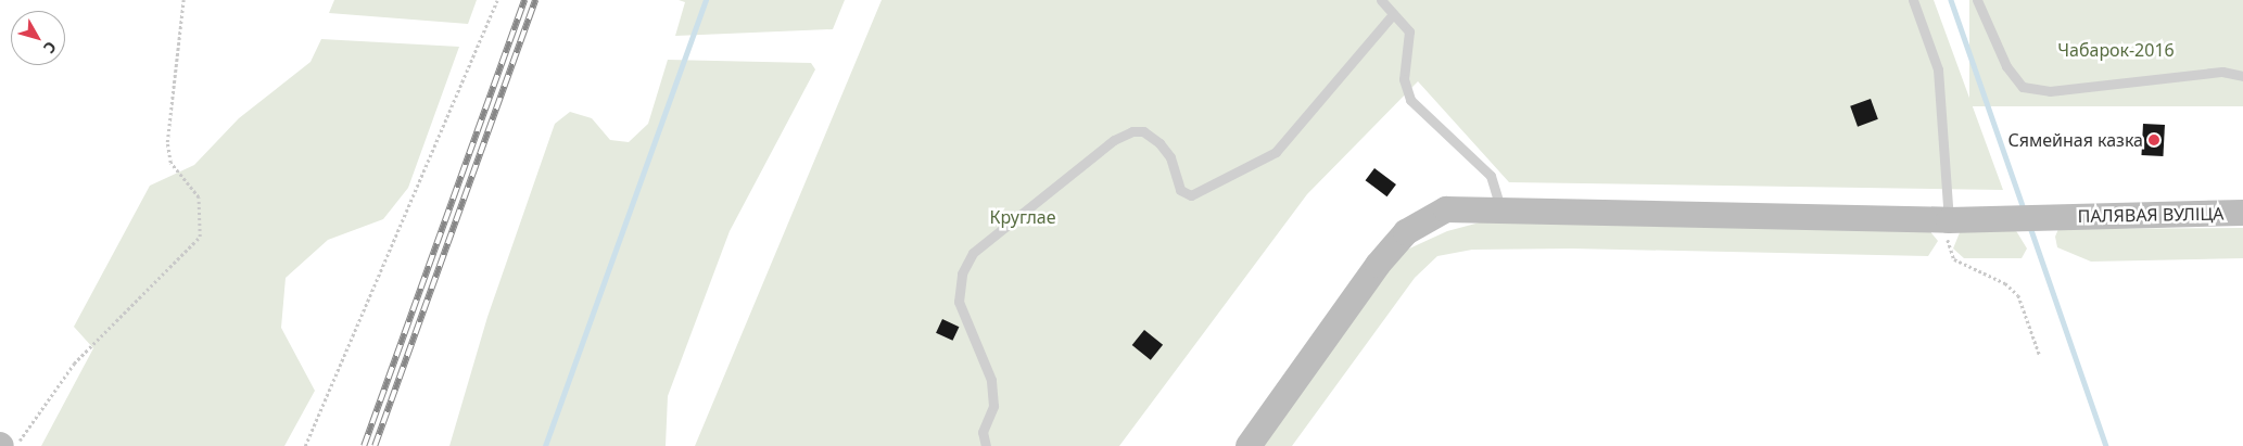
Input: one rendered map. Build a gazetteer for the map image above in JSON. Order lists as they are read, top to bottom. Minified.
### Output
{"streets":{"street":["ПАЛЯВАЯ ВУЛІЦА"]},"parks":["Чабарок-2016","Круглае"],"places":["Сямейная казка"],"north":"bottom right"}
